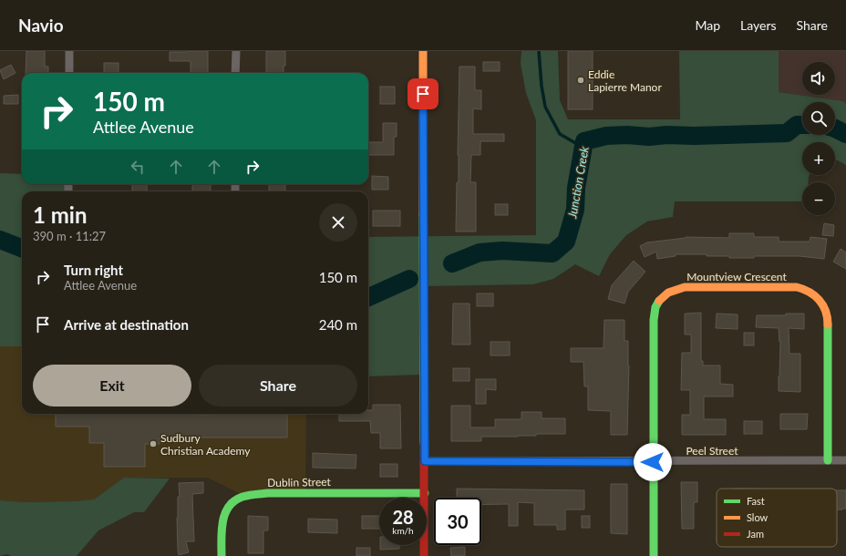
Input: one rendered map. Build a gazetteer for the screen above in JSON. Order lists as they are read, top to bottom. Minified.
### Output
{"streets":{"street":["Mountview Crescent","Peel Street","Dublin Street"]},"crossings":[["Mountview Crescent","Peel Street"]],"water":["Junction Creek"],"places":["Eddie Lapierre Manor","Sudbury Christian Academy"],"legend":["Fast","Slow","Jam"],"page":{"header":"Navio","nav":["Map","Layers","Share"],"map_buttons":["+","−"],"turn":["150 m","Attlee Avenue"],"heading":["1 min","390 m · 11:27"],"list":[{"name":"Turn right","note":"Attlee Avenue","value":"150 m"},{"name":"Arrive at destination","value":"240 m"}],"buttons":["Exit","Share"],"speed":"28 km/h","limit":"30"}}
